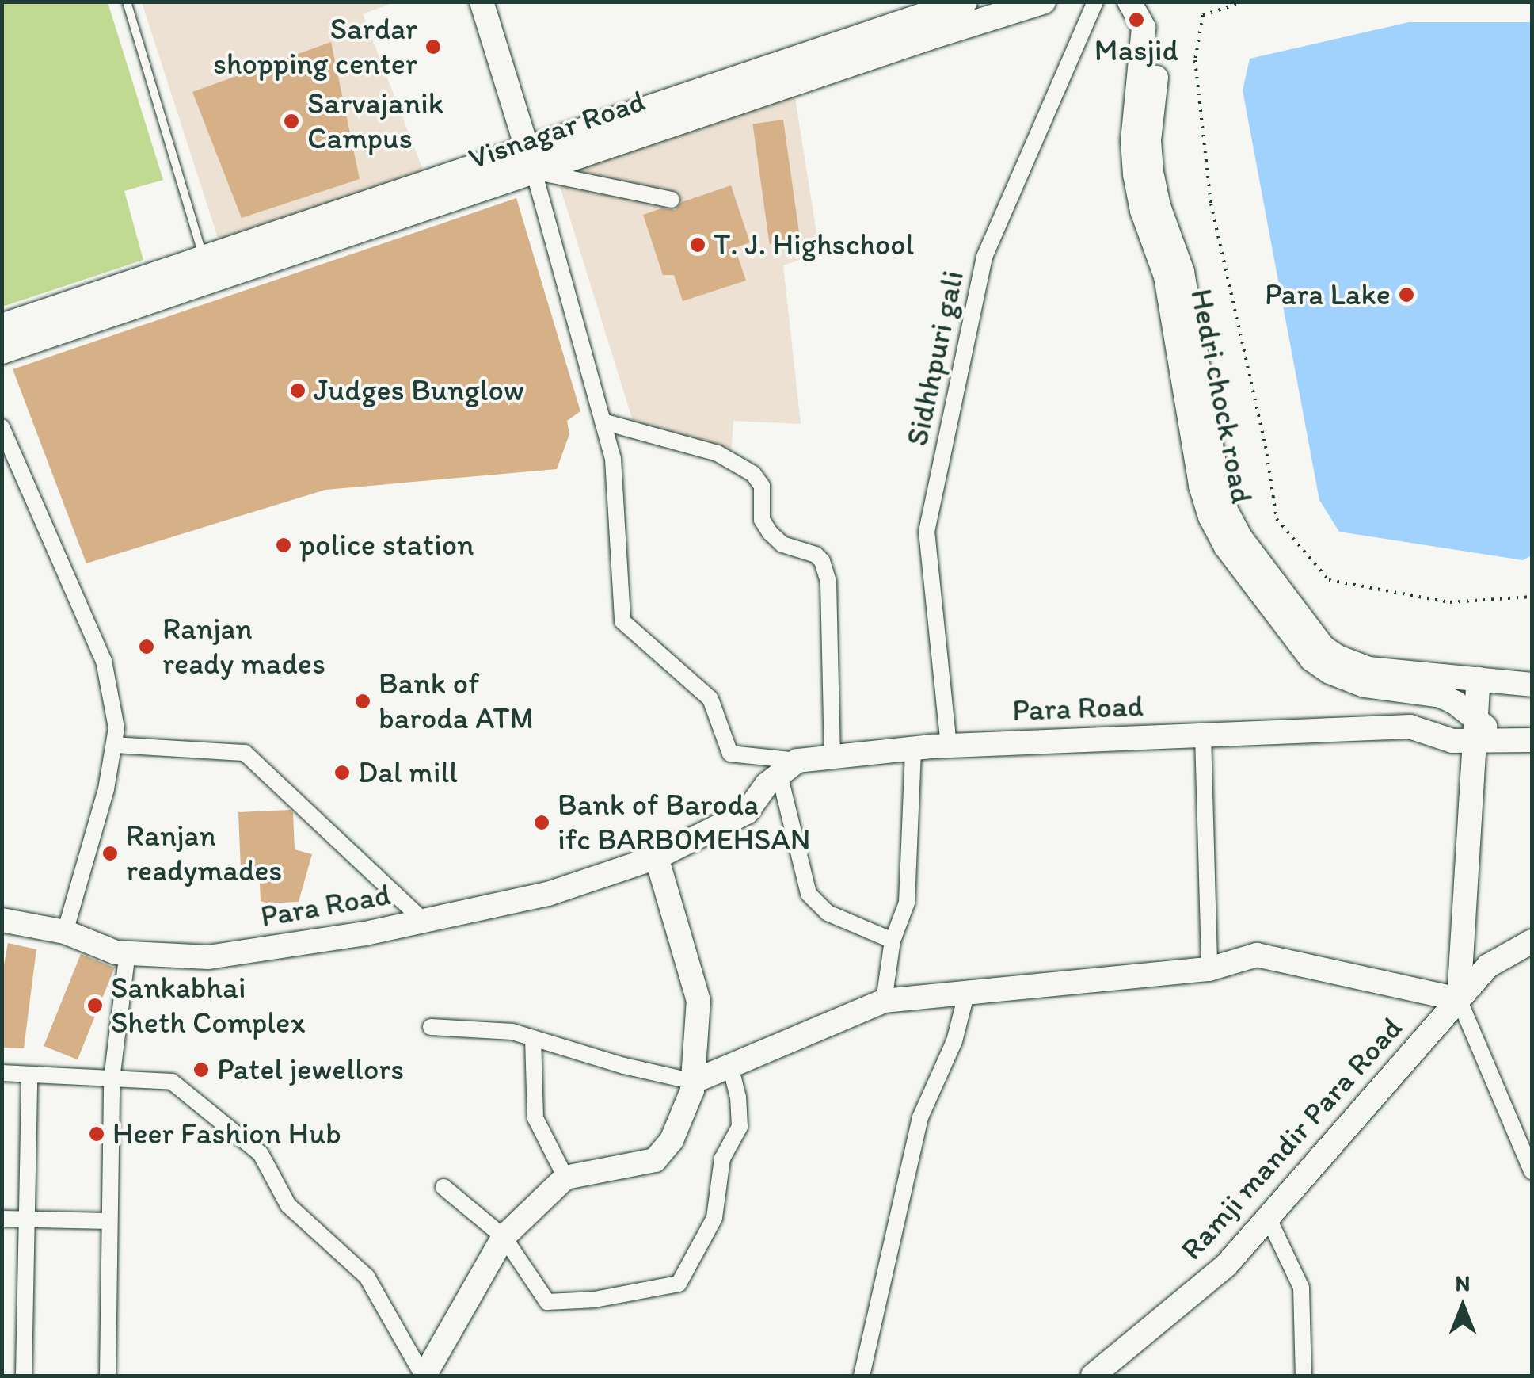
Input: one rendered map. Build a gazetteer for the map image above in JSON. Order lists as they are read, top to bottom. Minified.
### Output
{"streets":{"main road":["Visnagar Road"],"street":["Sidhhpuri gali","Hedri chock road","Para Road","Ramji mandir Para Road"]},"crossings":[["Sidhhpuri gali","Para Road"],["Hedri chock road","Para Road"]],"places":["Masjid","Sardar shopping center","Sarvajanik Campus","T. J. Highschool","Para Lake","Judges Bunglow","police station","Ranjan ready mades","Bank of baroda ATM","Dal mill","Bank of Baroda ifc BARB0MEHSAN","Ranjan readymades","Sankabhai Sheth Complex","Patel jewellors","Heer Fashion Hub"],"north":"top"}
